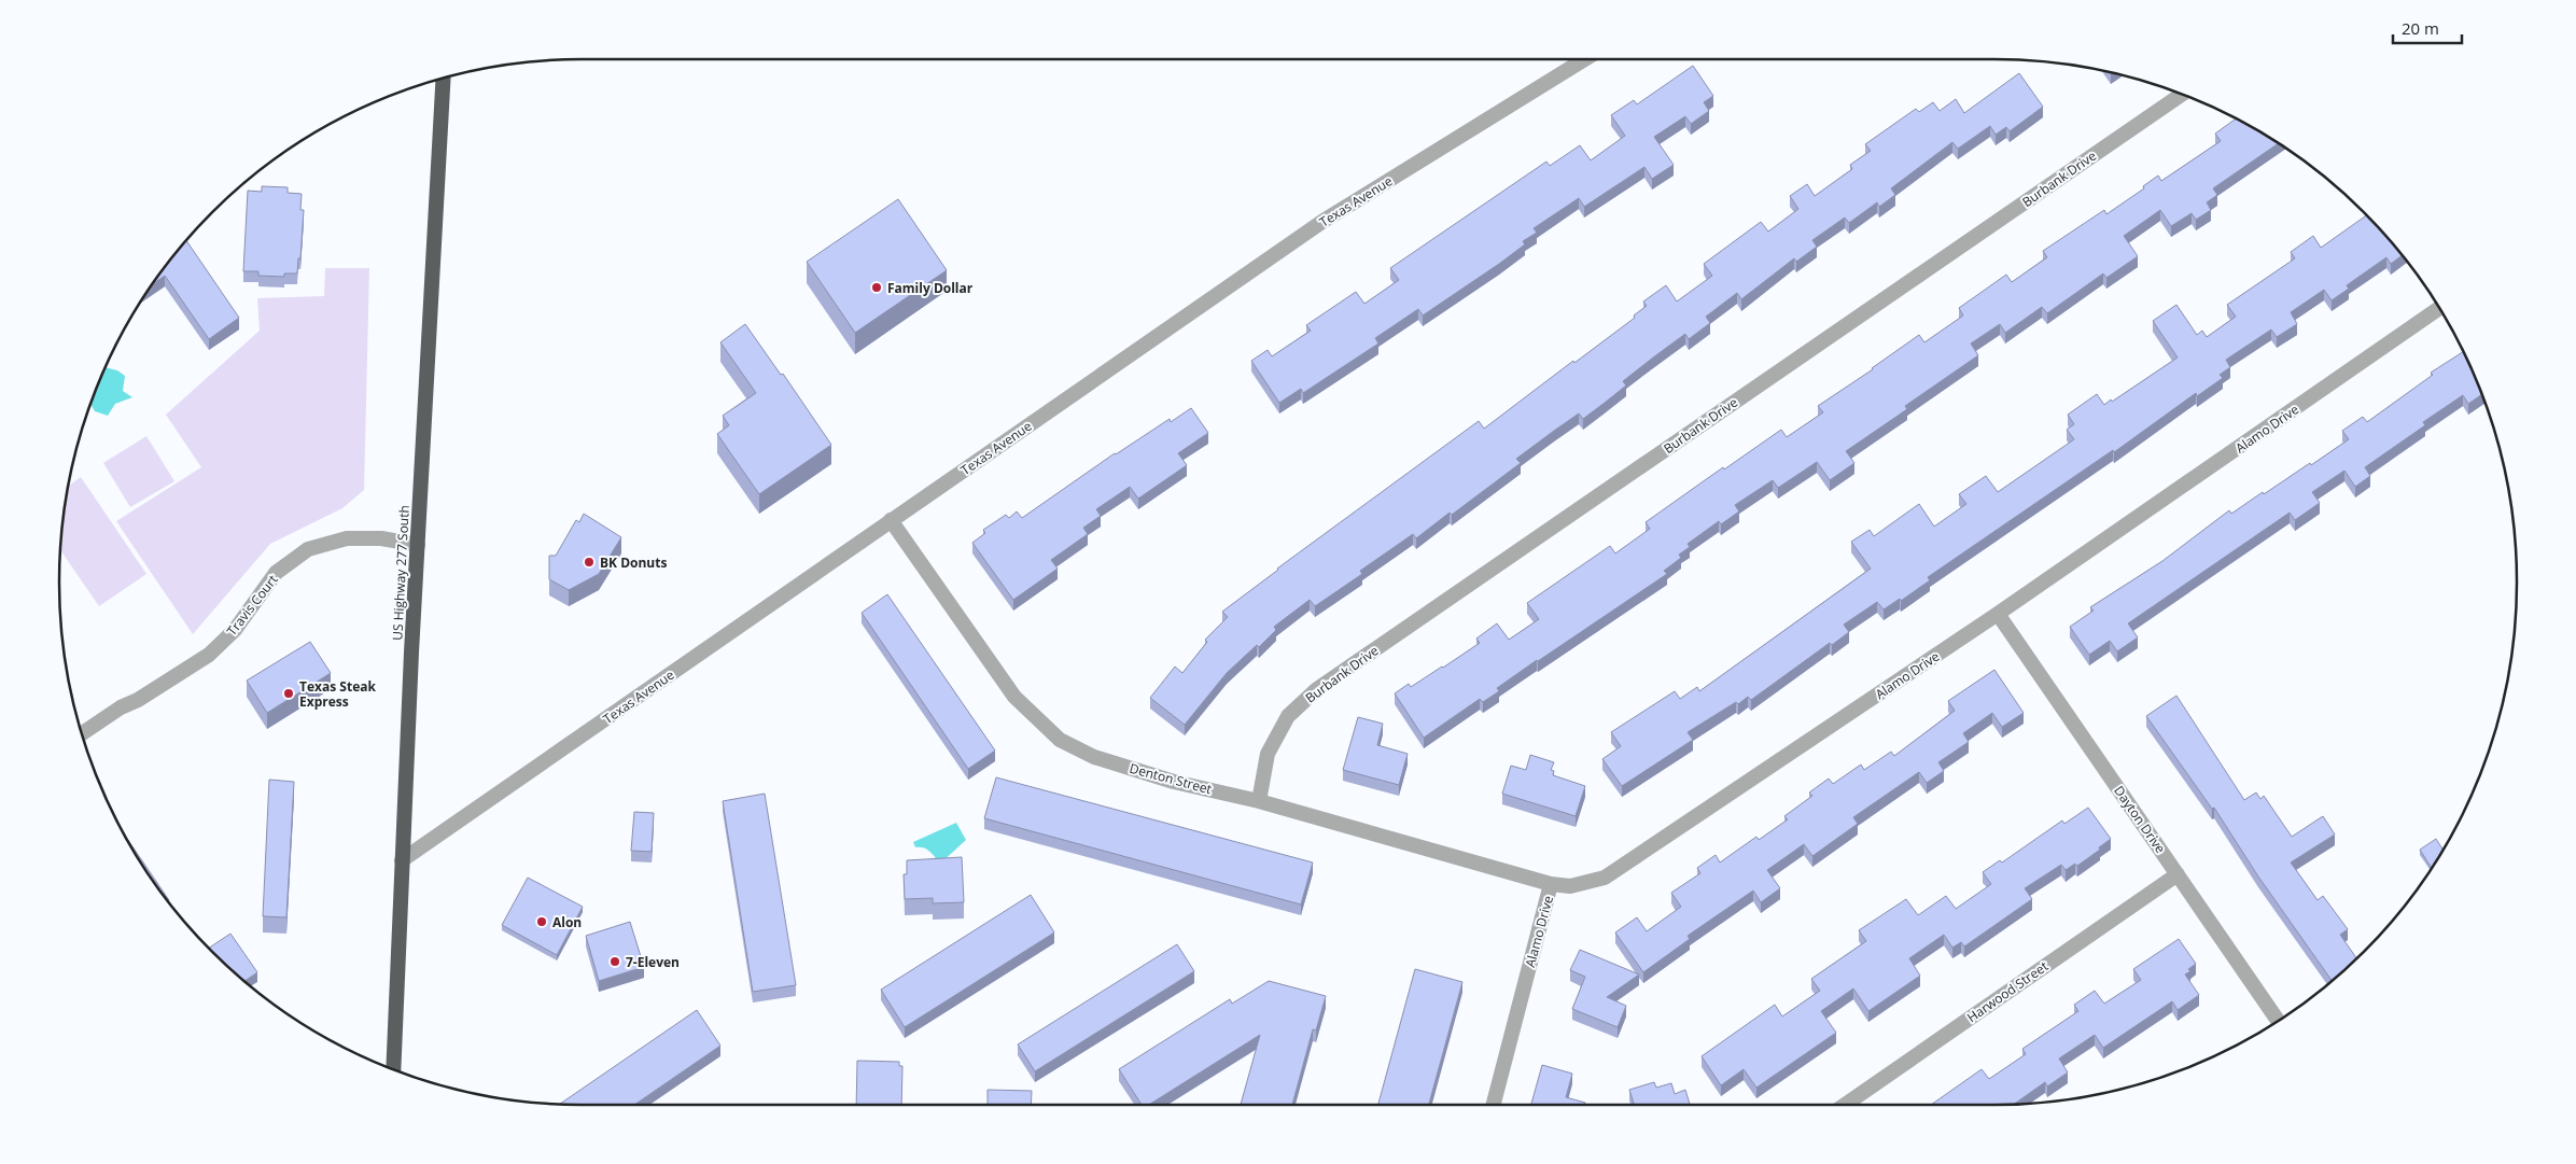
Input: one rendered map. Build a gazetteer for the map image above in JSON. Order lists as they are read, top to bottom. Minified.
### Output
{"streets":{"highway":["US Highway 277 South"],"street":["Burbank Drive","Texas Avenue","Alamo Drive","Travis Court","Denton Street","Dayton Drive","Harwood Street"]},"crossings":[["Burbank Drive","Denton Street"],["Texas Avenue","US Highway 277 South"],["Texas Avenue","Denton Street"],["Alamo Drive","Denton Street"],["Alamo Drive","Dayton Drive"],["US Highway 277 South","Travis Court"],["Dayton Drive","Harwood Street"]],"places":["Family Dollar","BK Donuts","Texas Steak Express","Alon","7-Eleven"],"scale_bar":"20 m"}
